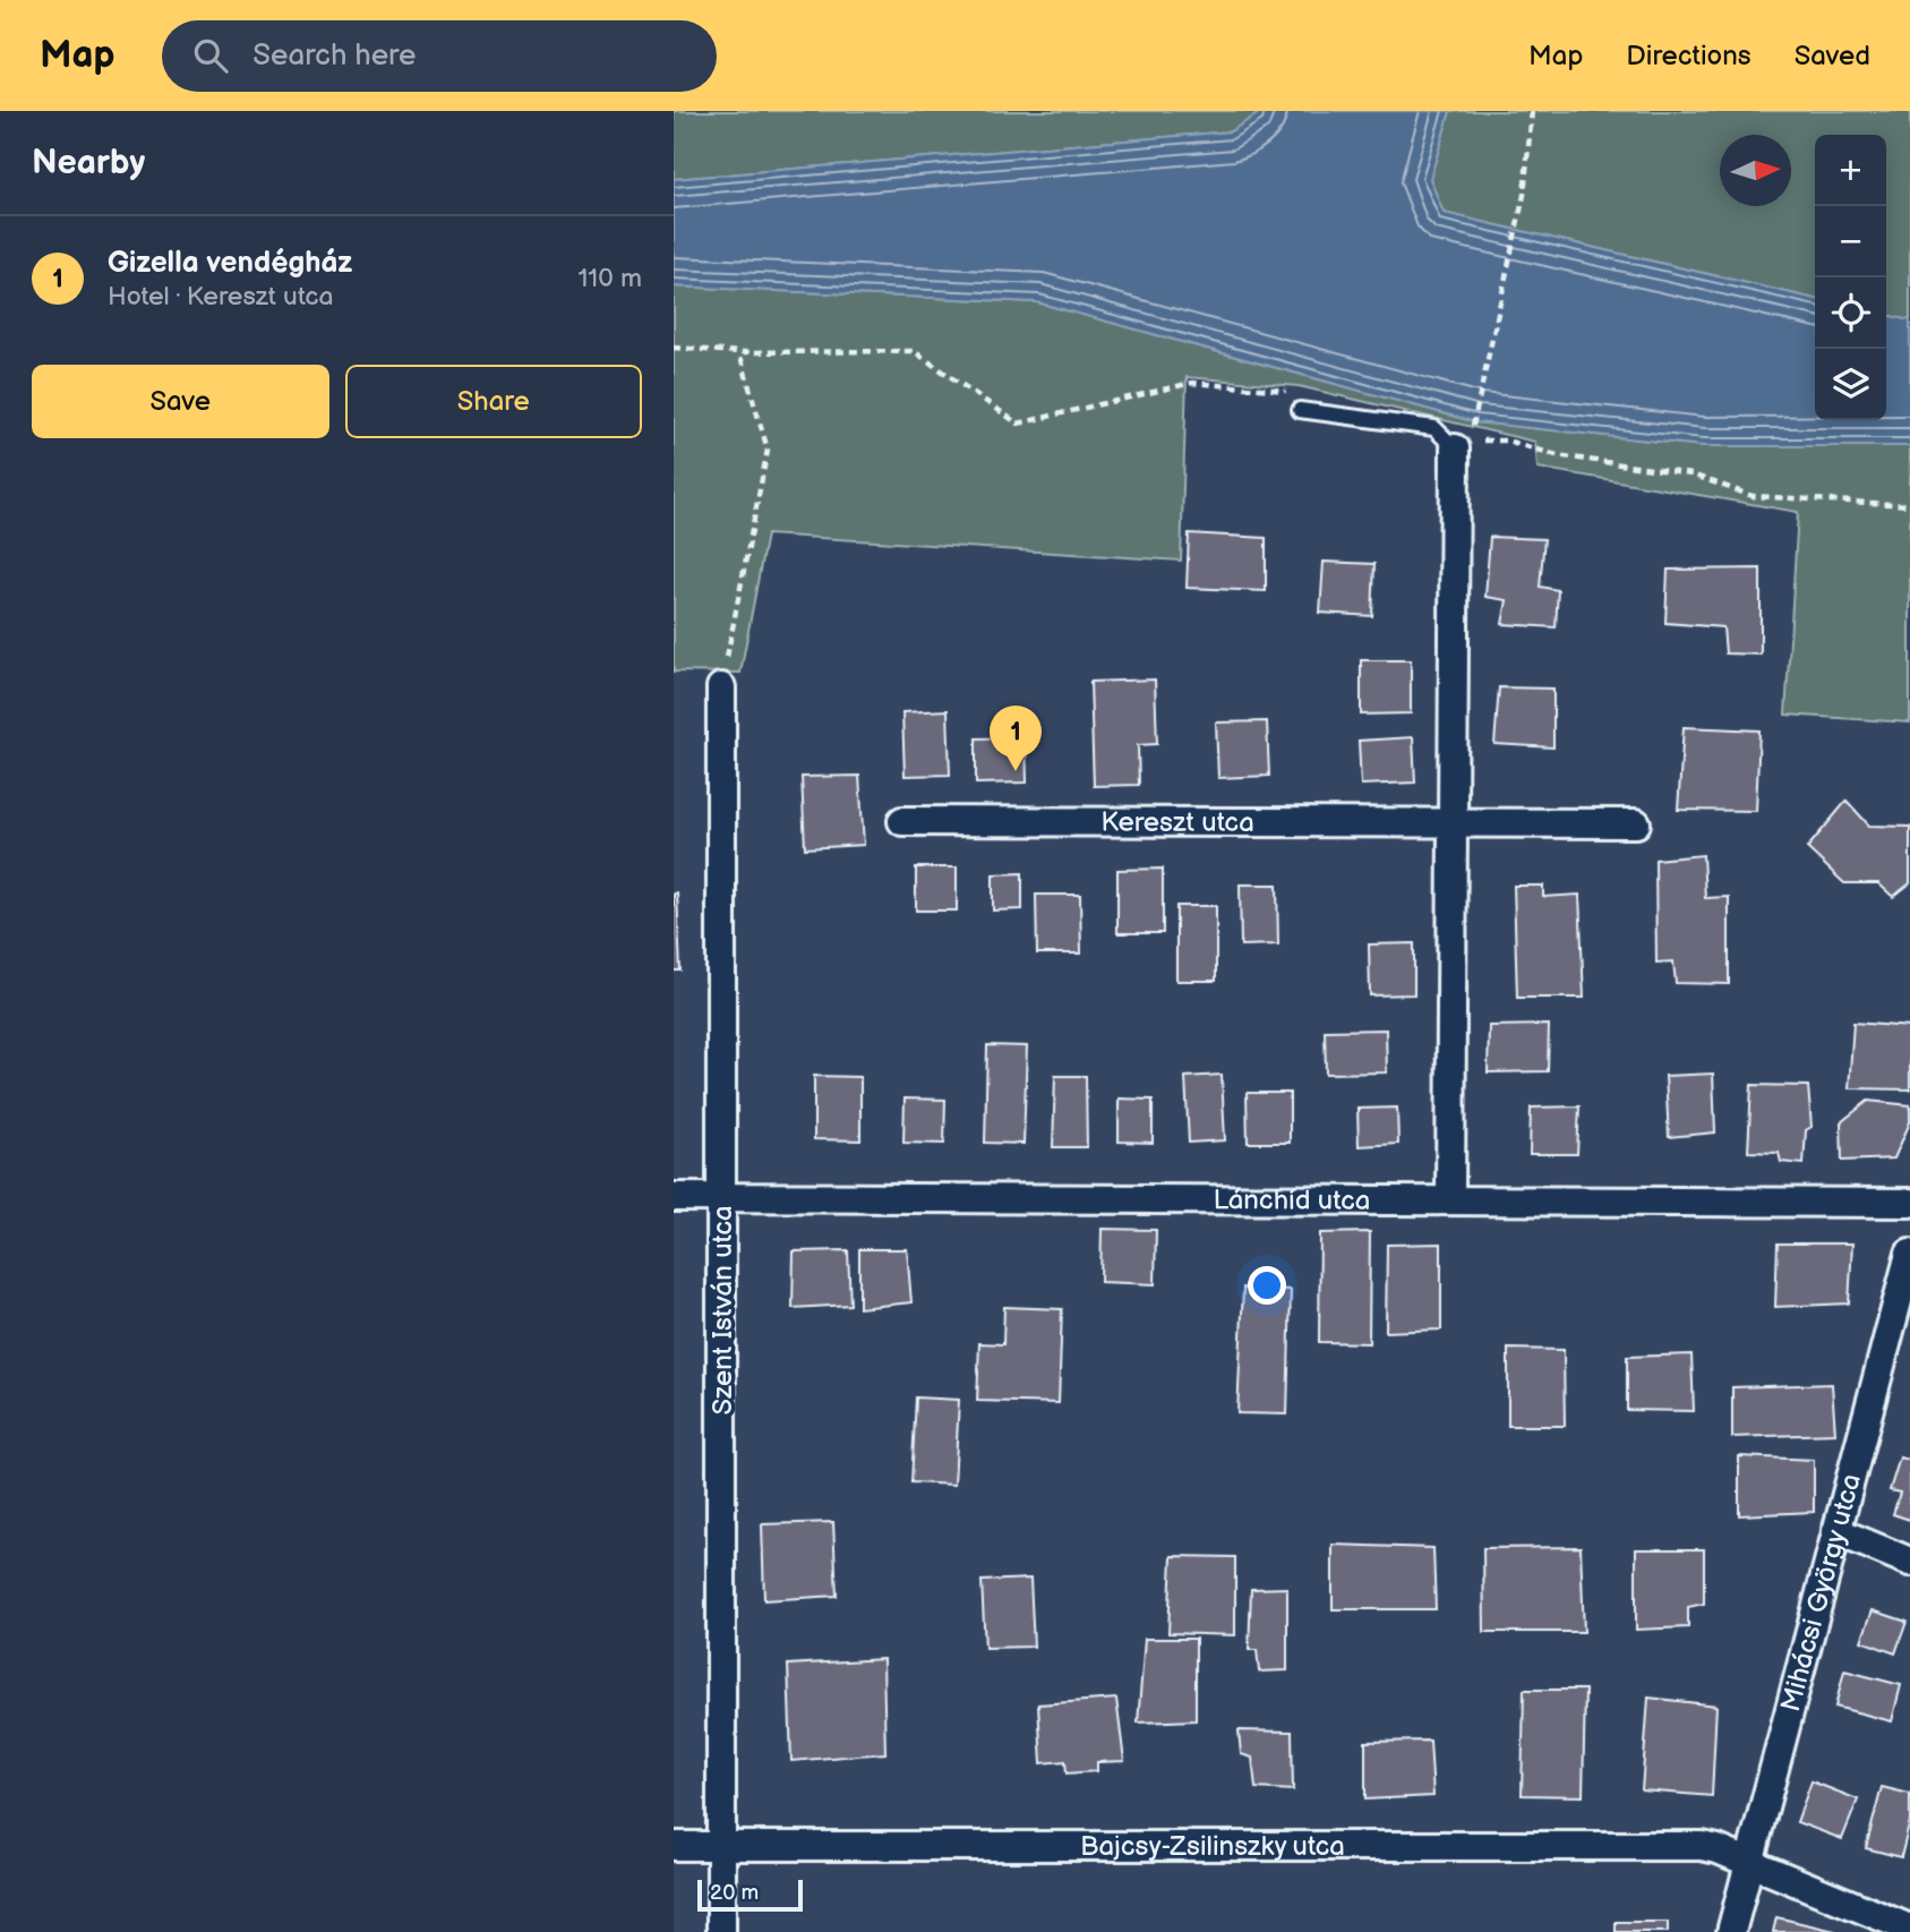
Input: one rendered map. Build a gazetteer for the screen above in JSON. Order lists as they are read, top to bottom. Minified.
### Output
{"streets":{"street":["Kereszt utca","Lánchíd utca","Szent István utca","Mihácsi György utca","Bajcsy-Zsilinszky utca"]},"crossings":[["Lánchíd utca","Szent István utca"],["Szent István utca","Bajcsy-Zsilinszky utca"],["Mihácsi György utca","Bajcsy-Zsilinszky utca"]],"scale_bar":"20 m","north":"right","page":{"header":"Map","search":"Search here","nav":["Map","Directions","Saved"],"heading":"Nearby","map_buttons":["+","−"],"list":[{"mark":"1","name":"Gizella vendégház","note":"Hotel · Kereszt utca","value":"110 m"}],"buttons":["Save","Share"],"pins":"1","scale":"20 m"}}
